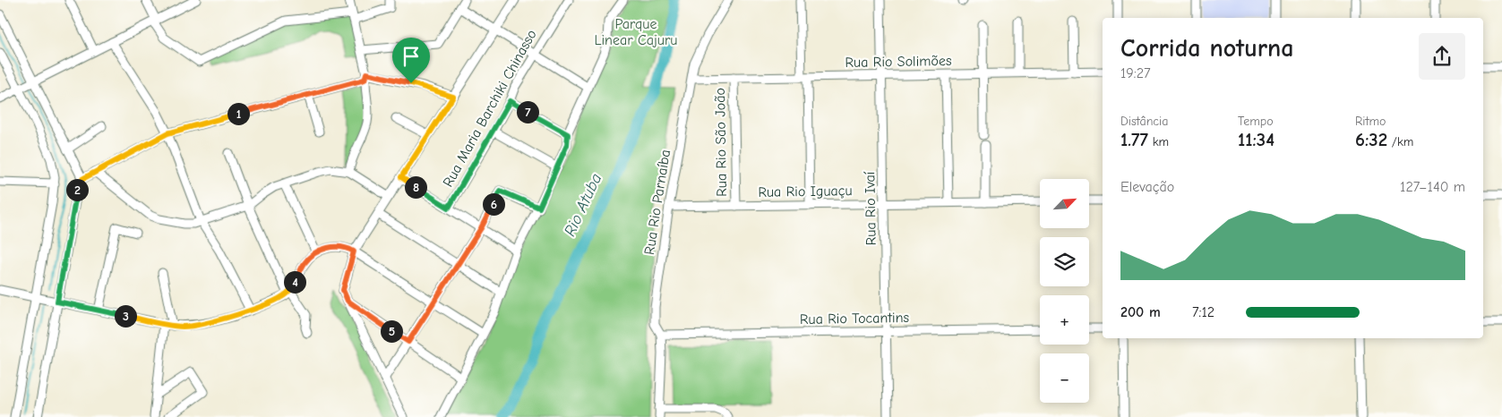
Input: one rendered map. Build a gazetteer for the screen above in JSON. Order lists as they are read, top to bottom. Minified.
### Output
{"streets":{"street":["Rua Rio Solimões","Rua Maria Barchiki Chinasso","Rua Rio São João","Rua Rio Iguaçu","Rua Rio Parnaíba","Rua Rio Ivaí","Rua Rio Tocantins"]},"crossings":[["Rua Rio Solimões","Rua Rio São João"],["Rua Rio Solimões","Rua Rio Parnaíba"],["Rua Rio Solimões","Rua Rio Ivaí"],["Rua Rio São João","Rua Rio Iguaçu"],["Rua Rio Iguaçu","Rua Rio Parnaíba"],["Rua Rio Iguaçu","Rua Rio Ivaí"],["Rua Rio Parnaíba","Rua Rio Tocantins"],["Rua Rio Ivaí","Rua Rio Tocantins"]],"water":["Rio Atuba"],"parks":["Parque Linear Cajuru"],"north":"top right","page":{"heading":["Corrida noturna","19:27"],"stats":[["Distância","1.77 km"],["Tempo","11:34"],["Ritmo","6:32 /km"]],"pins":["7","1","8","2","6","4","3","5"],"chart":["Elevação","127–140 m"],"map_buttons":["+","−"],"list":[{"name":"200 m","note":"7:12"}]}}
